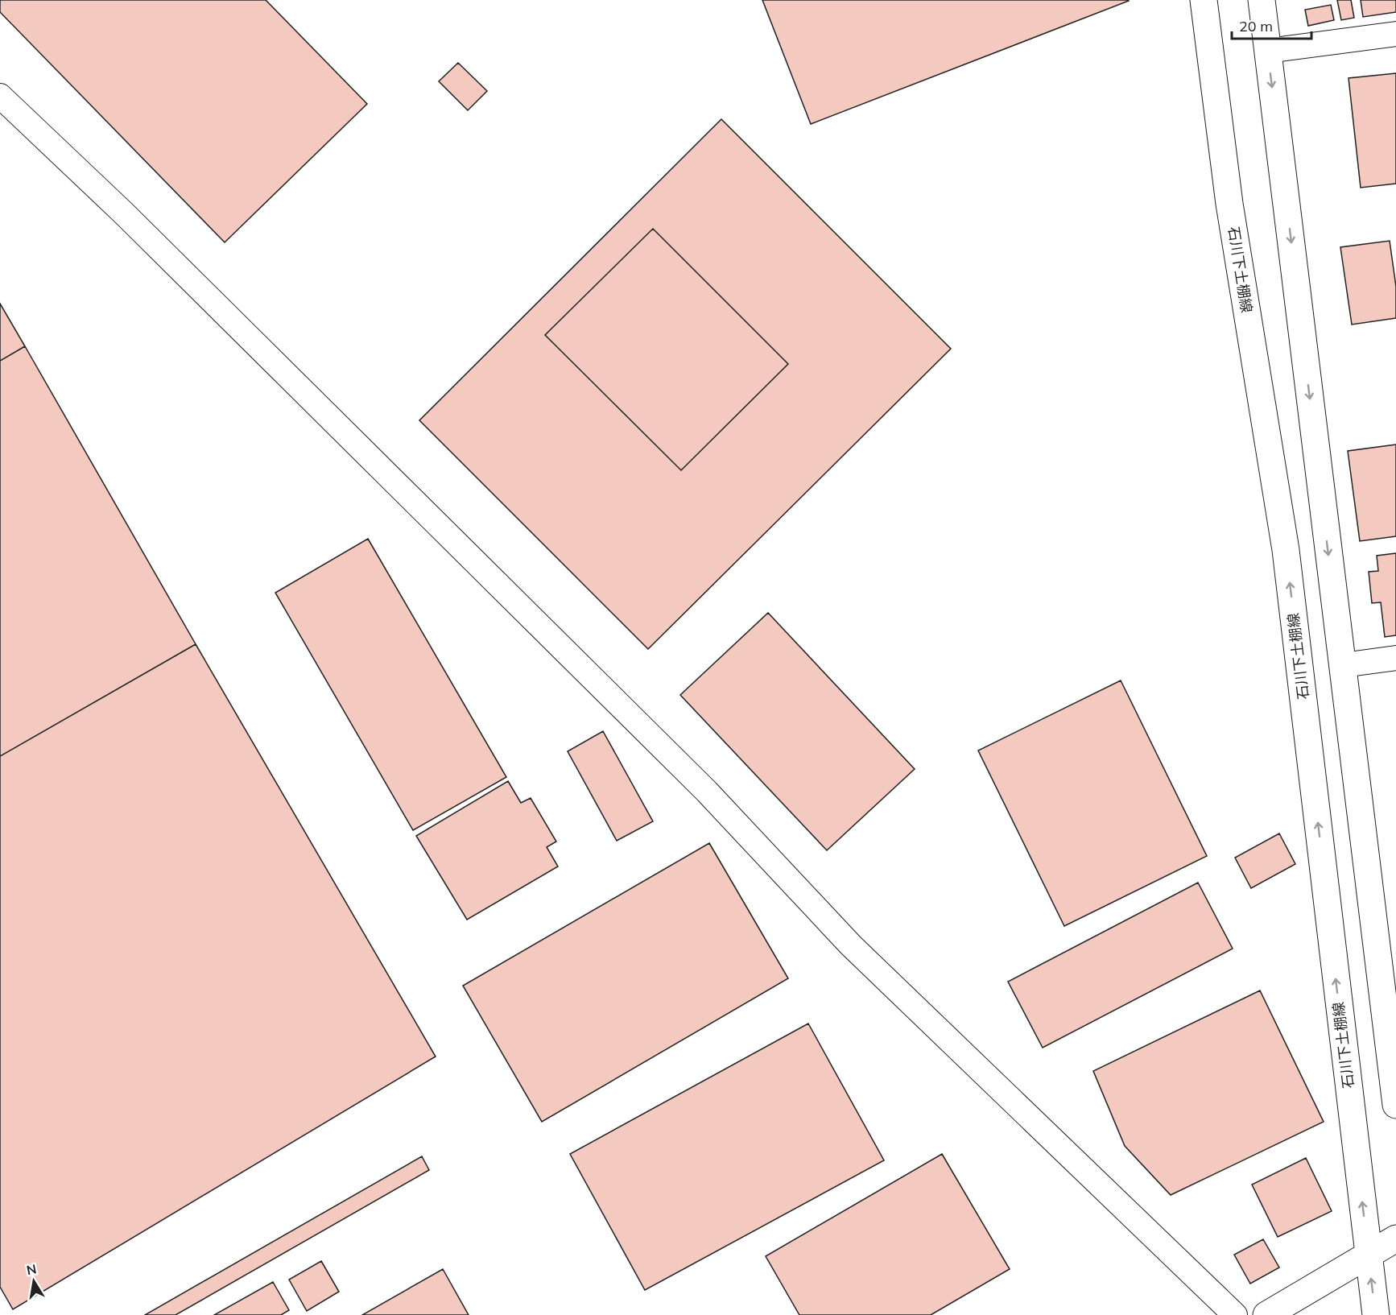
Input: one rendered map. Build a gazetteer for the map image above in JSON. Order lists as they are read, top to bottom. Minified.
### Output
{"streets":{"street":["石川下土棚線"]},"scale_bar":"20 m","north":"top"}
